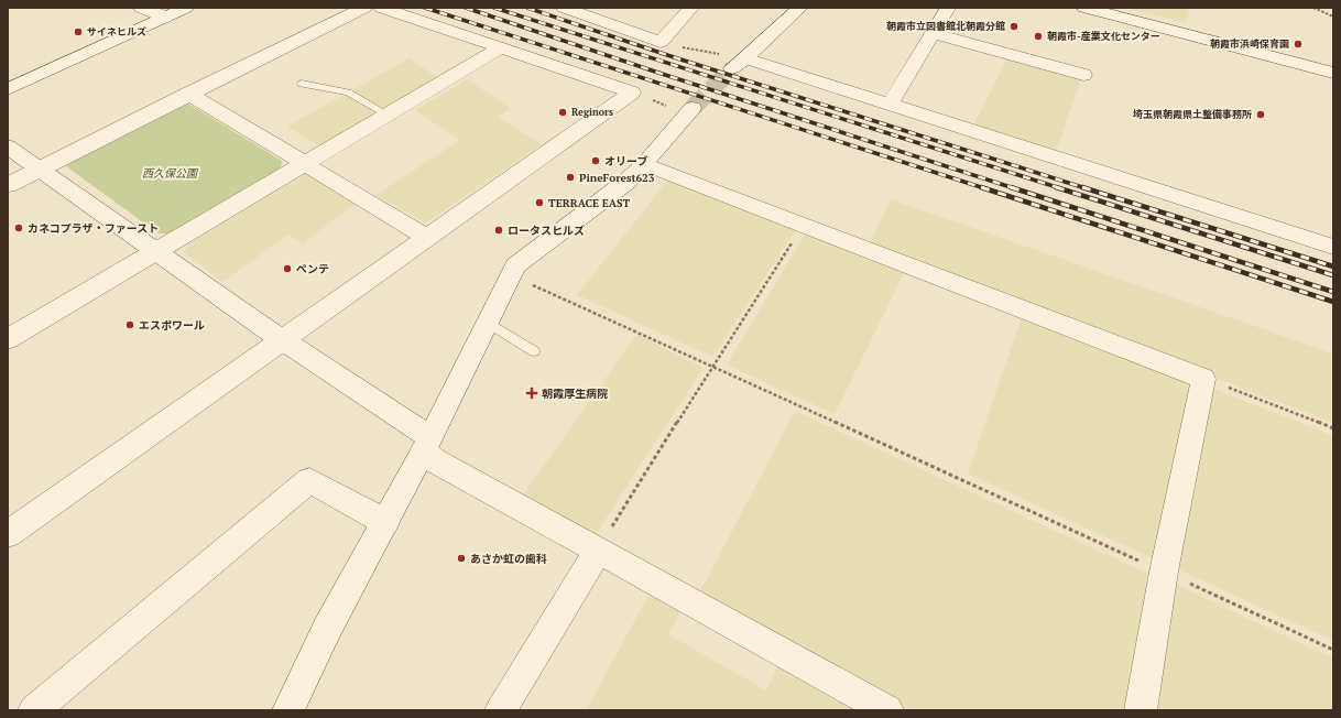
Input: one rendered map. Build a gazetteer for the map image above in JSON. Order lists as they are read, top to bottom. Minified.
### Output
{"parks":["西久保公園"],"places":{"other":["朝霞市立図書館北朝霞分館","サイネヒルズ","朝霞市-産業文化センター","朝霞市浜崎保育園","Reginors","埼玉県朝霞県土整備事務所","オリーブ","PineForest623","TERRACE EAST","カネコプラザ・ファースト","ロータスヒルズ","ペンテ","エスポワール","あさか虹の歯科"],"health":["朝霞厚生病院"]}}
